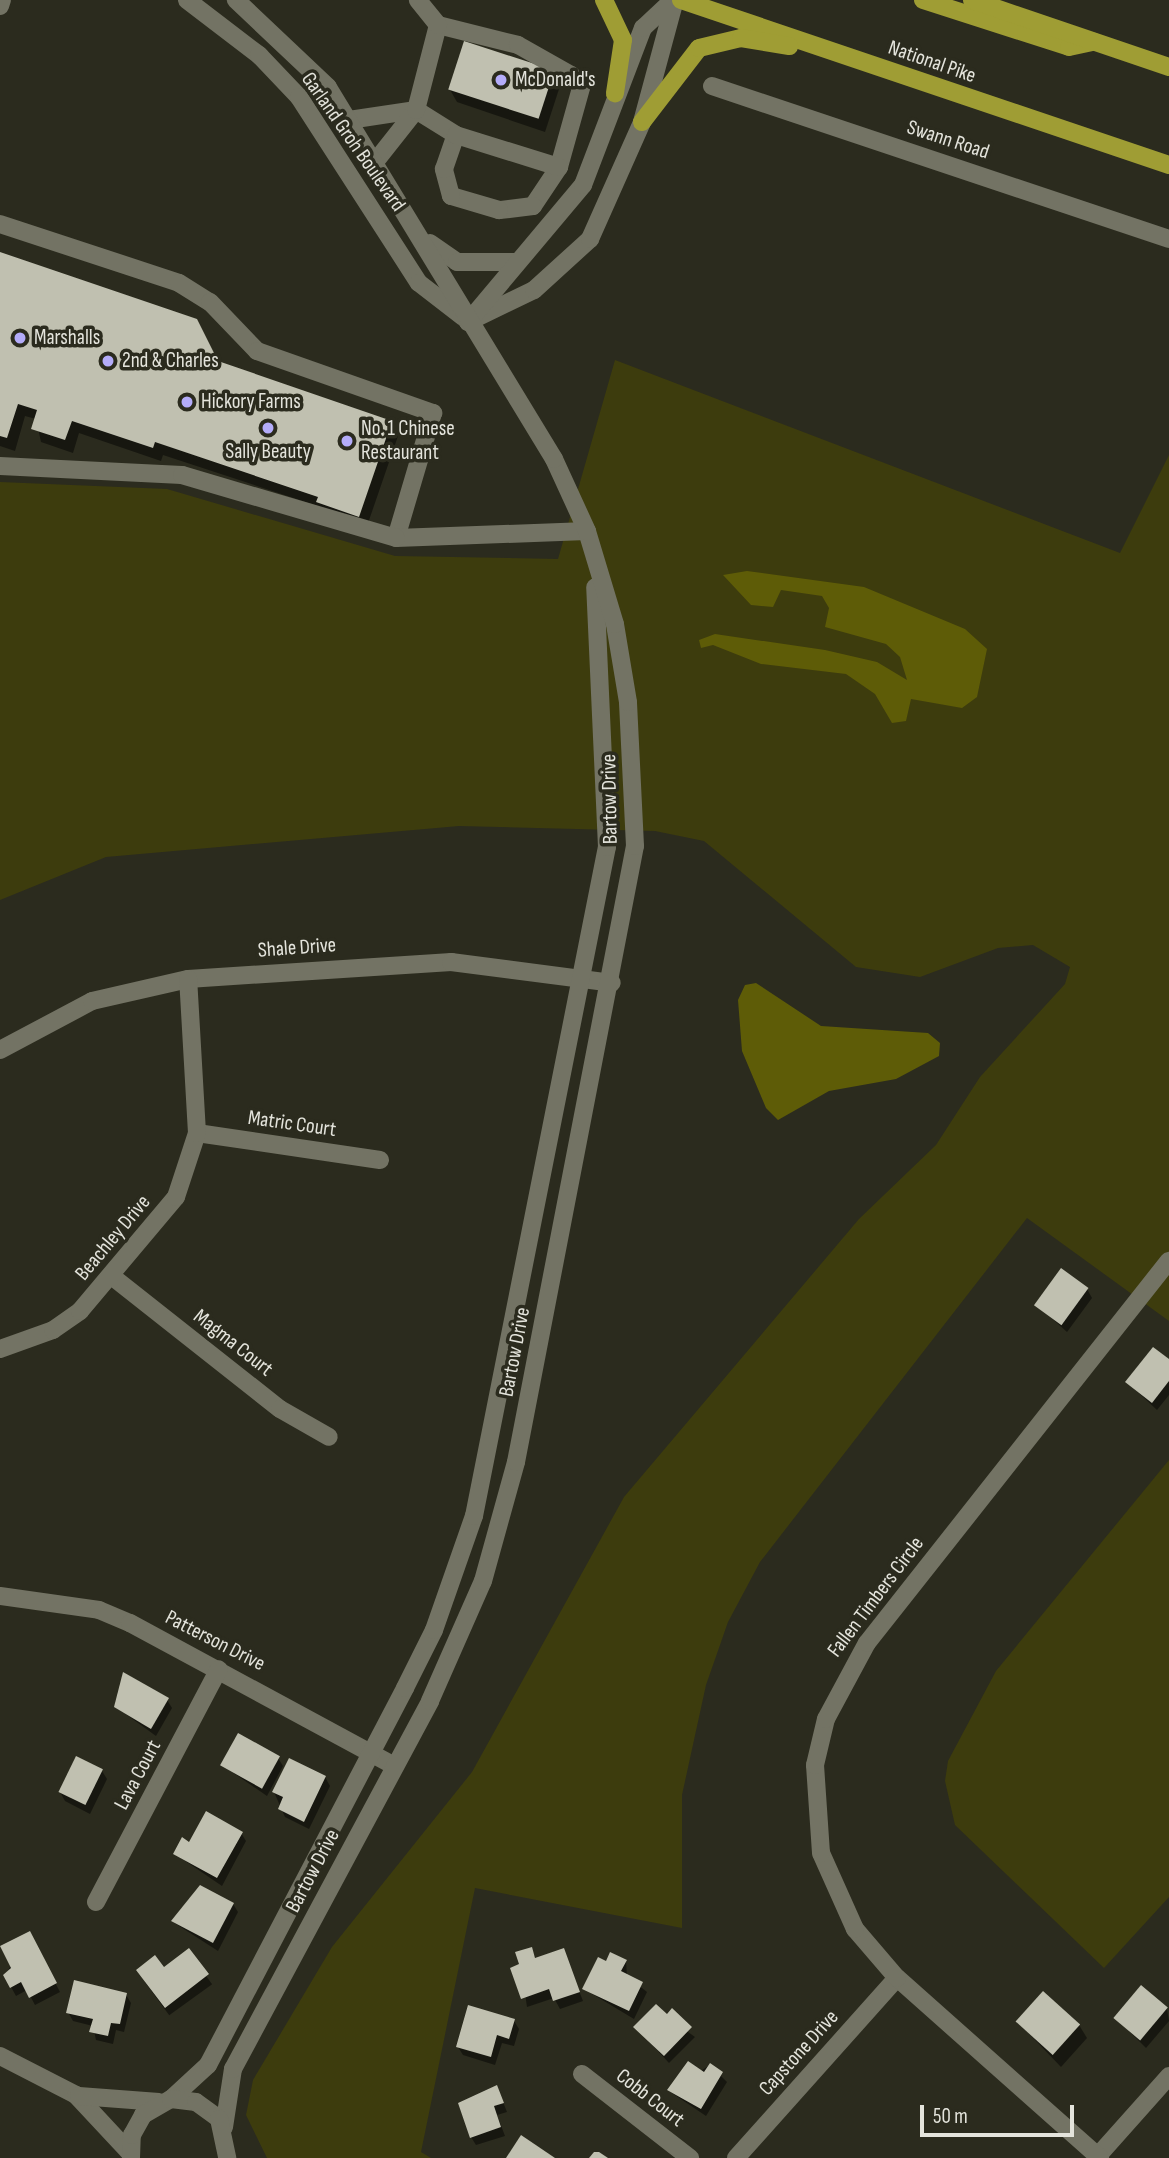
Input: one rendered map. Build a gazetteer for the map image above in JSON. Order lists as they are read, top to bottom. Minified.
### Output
{"streets":{"main road":["National Pike"],"street":["Swann Road","Garland Groh Boulevard","Bartow Drive","Shale Drive","Matric Court","Beachley Drive","Magma Court","Fallen Timbers Circle","Patterson Drive","Lava Court","Capstone Drive","Cobb Court"]},"crossings":[["Garland Groh Boulevard","Bartow Drive"],["Bartow Drive","Shale Drive"],["Bartow Drive","Patterson Drive"],["Shale Drive","Beachley Drive"],["Matric Court","Beachley Drive"],["Beachley Drive","Magma Court"],["Fallen Timbers Circle","Capstone Drive"],["Patterson Drive","Lava Court"]],"places":["McDonald's","Marshalls","2nd & Charles","Hickory Farms","Sally Beauty","No. 1 Chinese Restaurant"],"scale_bar":"50 m"}
